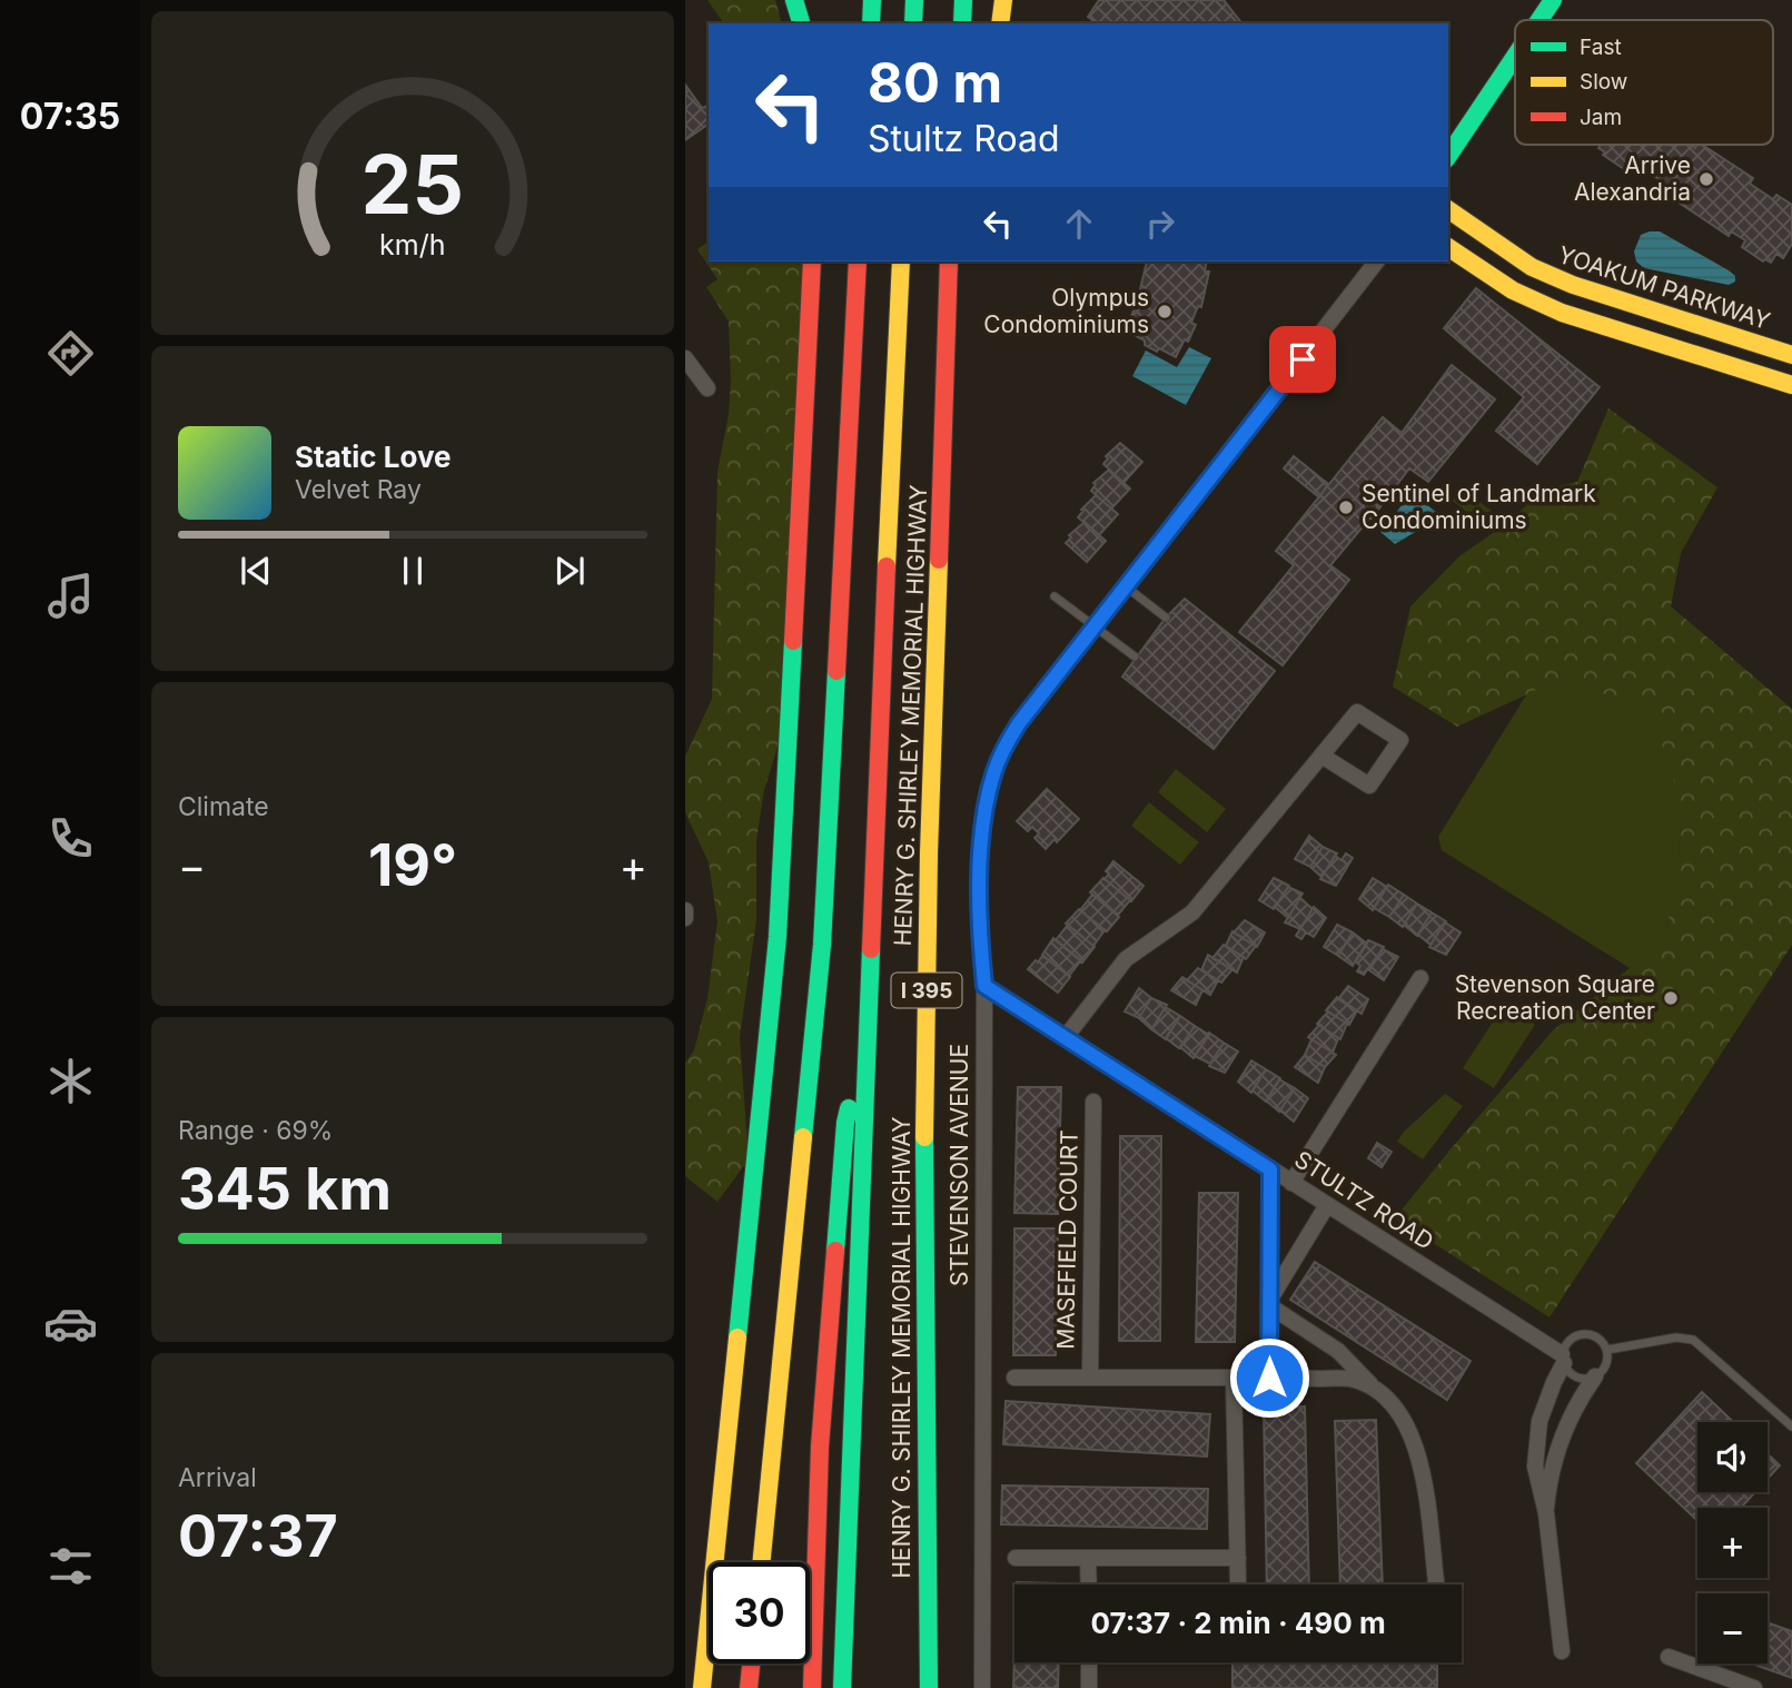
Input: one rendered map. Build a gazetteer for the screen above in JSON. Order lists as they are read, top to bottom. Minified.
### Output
{"streets":{"main road":["YOAKUM PARKWAY","HENRY G. SHIRLEY MEMORIAL HIGHWAY","I 395"],"street":["STEVENSON AVENUE","STULTZ ROAD","MASEFIELD COURT"]},"crossings":[["STEVENSON AVENUE","STULTZ ROAD"]],"places":["Arrive Alexandria","Olympus Condominiums","Sentinel of Landmark Condominiums","Stevenson Square Recreation Center"],"legend":["Fast","Slow","Jam"],"page":{"tabs":"07:35","turn":["80 m","Stultz Road"],"song":["Static Love","Velvet Ray"],"tile":["Climate",["Range · 69%","345 km"],["Arrival","07:37"]],"heat":["−","19°","+"],"map_buttons":["+","−"],"limit":"30","trip":"07:37 · 2 min · 490 m","gauge":["25","km/h"]}}
